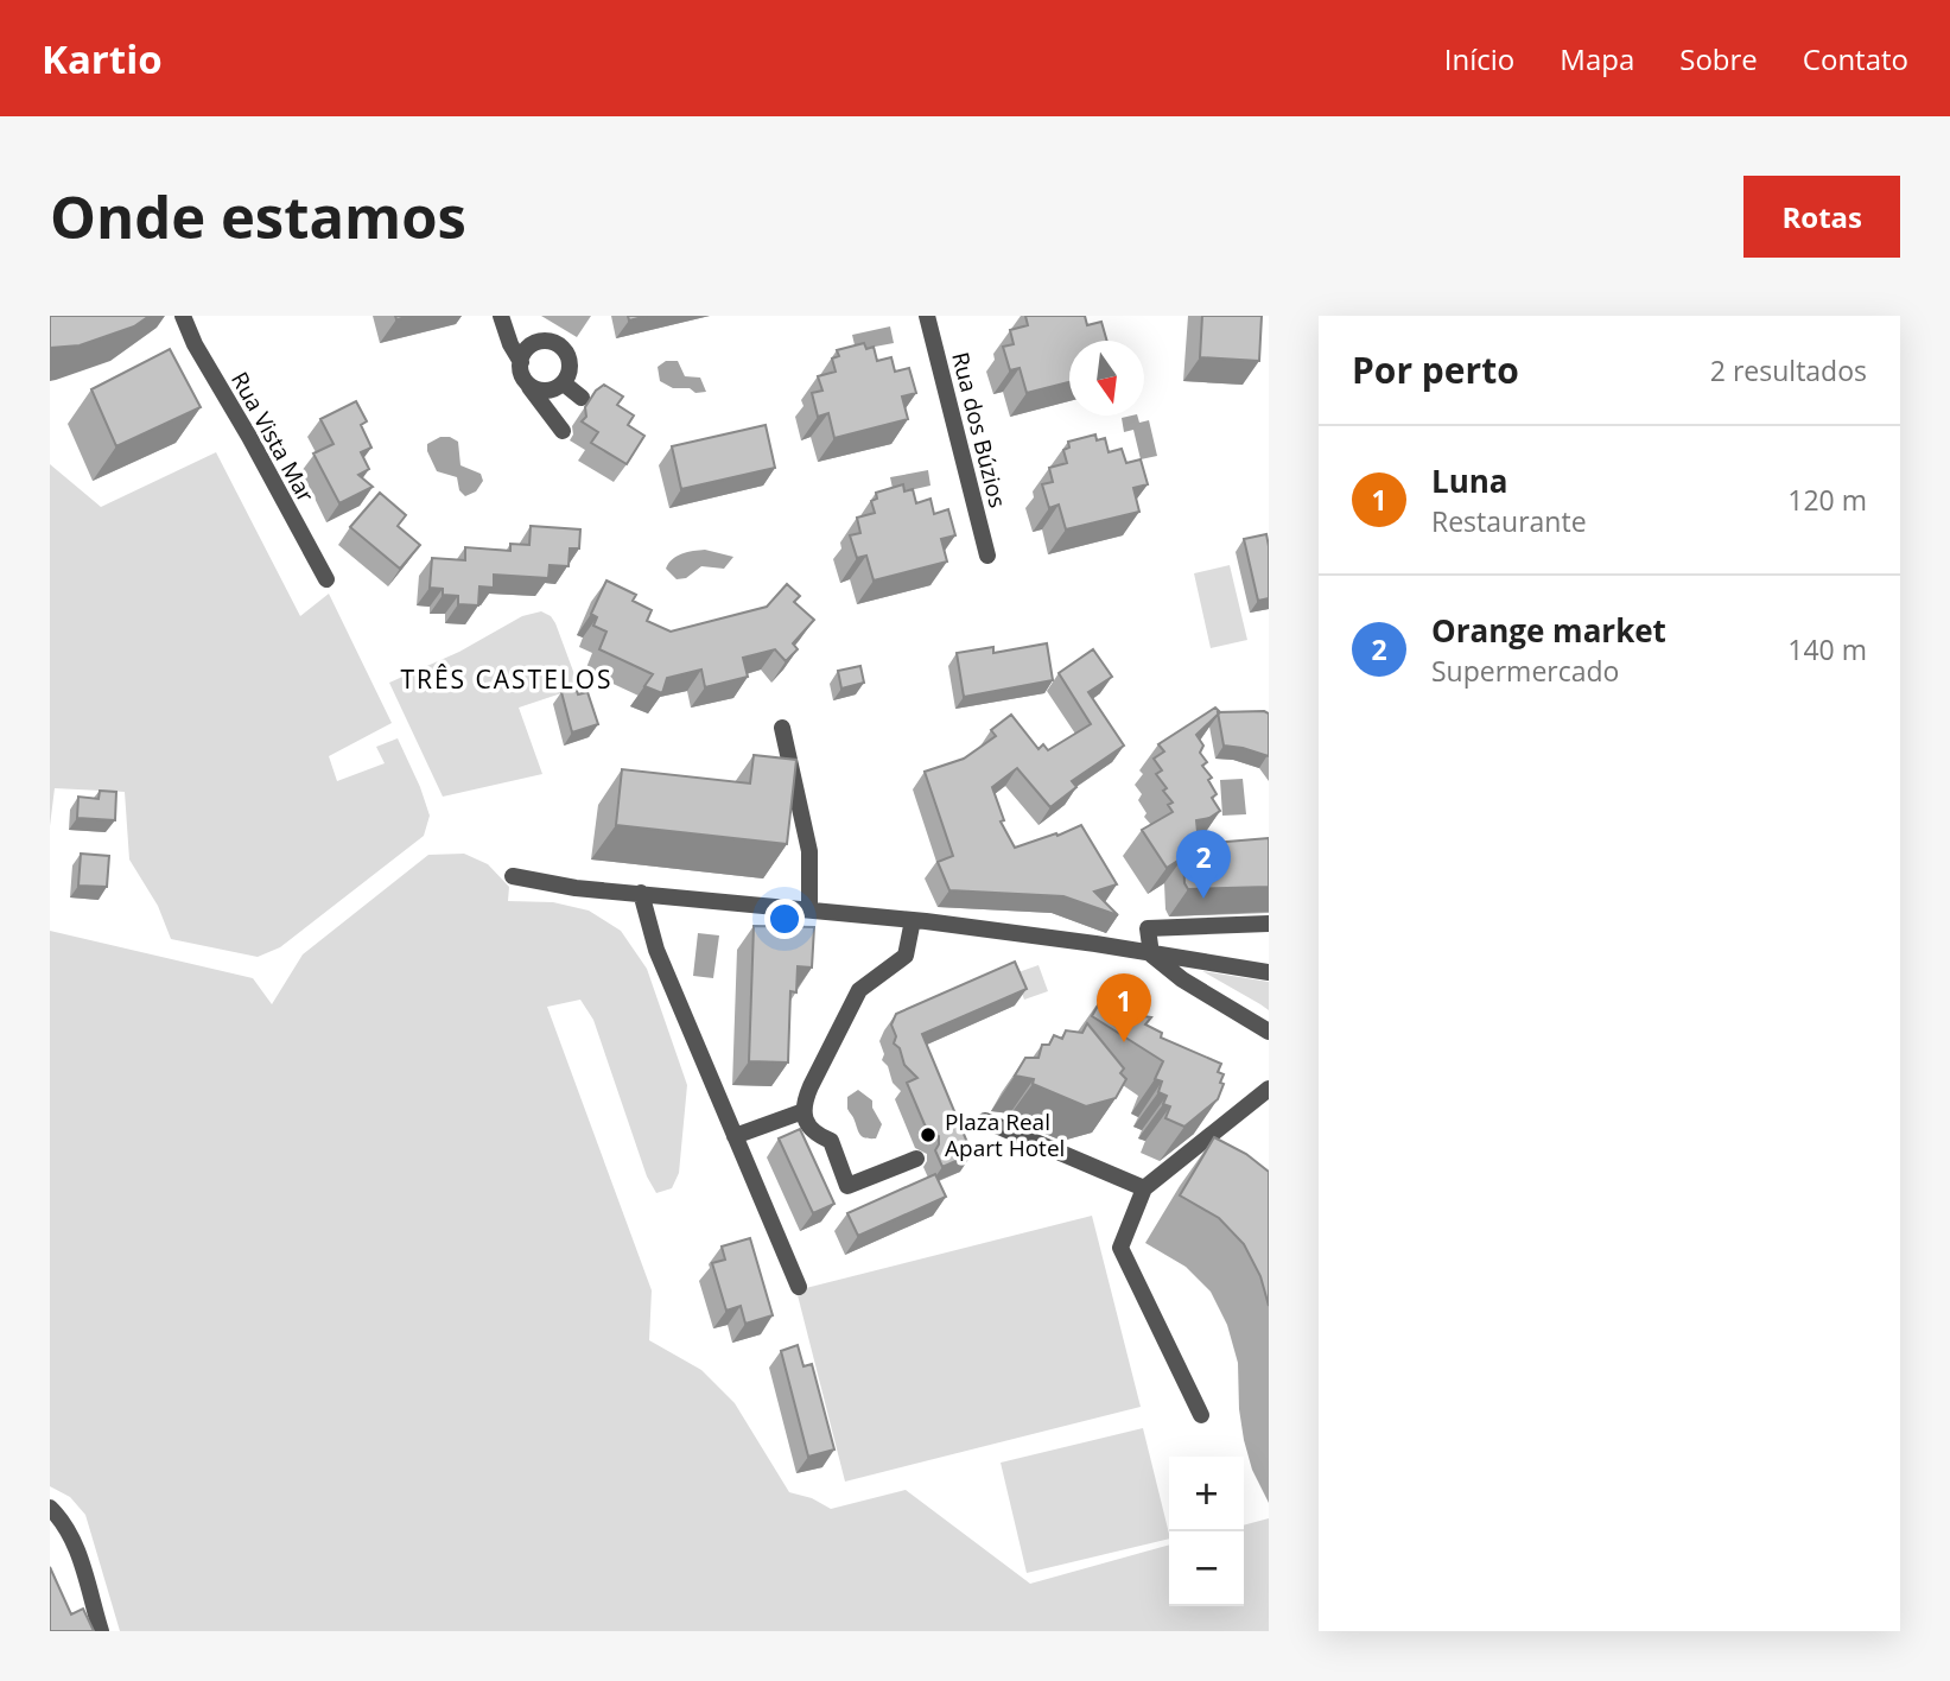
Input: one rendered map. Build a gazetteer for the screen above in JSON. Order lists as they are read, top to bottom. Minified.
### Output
{"streets":{"street":["Rua dos Búzios","Rua Vista Mar"]},"districts":["TRÊS CASTELOS"],"places":["Plaza Real Apart Hotel"],"north":"bottom","page":{"header":"Kartio","nav":["Início","Mapa","Sobre","Contato"],"buttons":"Rotas","title":"Onde estamos","heading":["Por perto","2 resultados"],"list":[{"mark":"1","name":"Luna","note":"Restaurante","value":"120 m"},{"mark":"2","name":"Orange market","note":"Supermercado","value":"140 m"}],"pins":["2","1"],"map_buttons":["+","−"]}}
